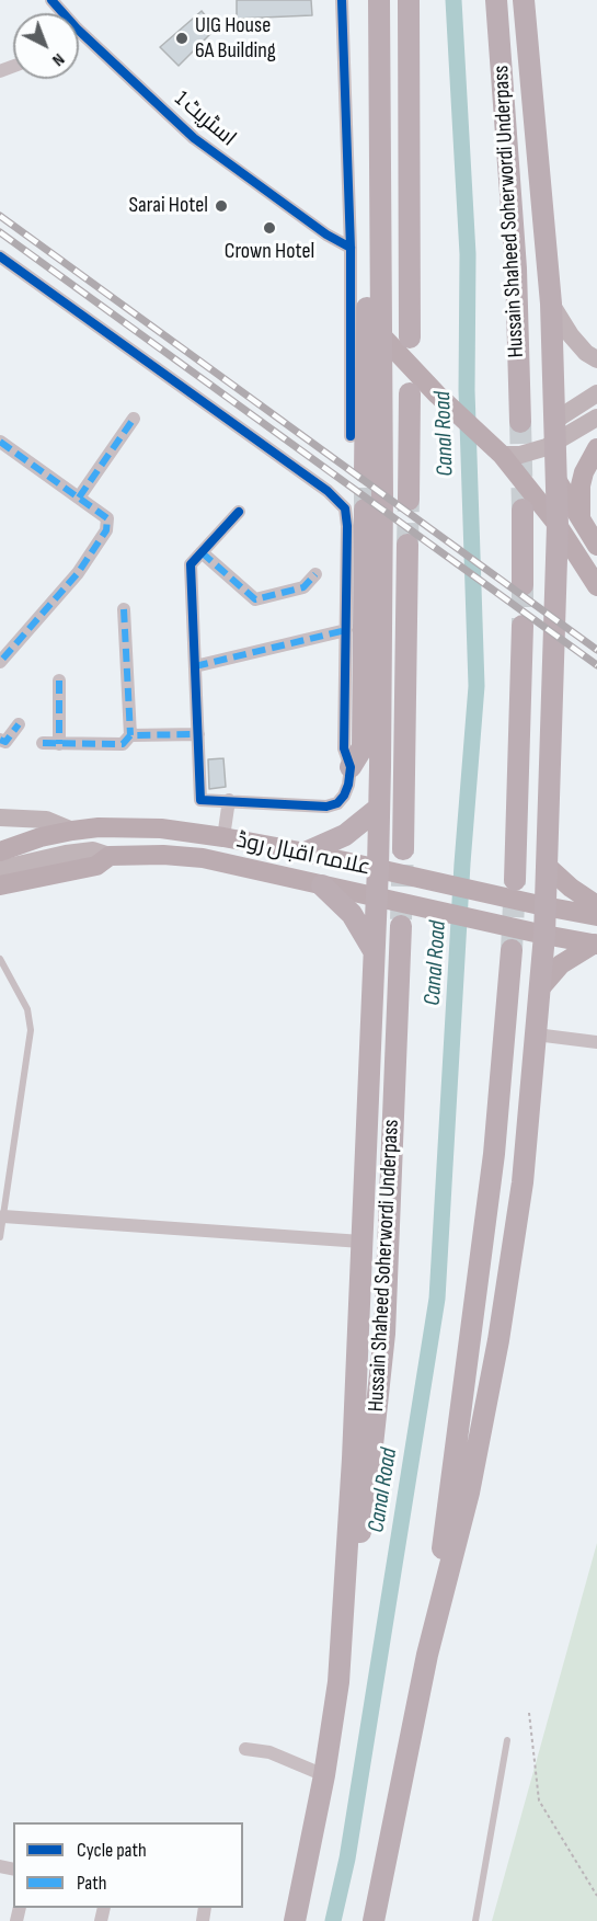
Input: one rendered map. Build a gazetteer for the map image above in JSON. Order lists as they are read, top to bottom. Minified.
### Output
{"streets":{"highway":["Hussain Shaheed Soherwordi Underpass"],"main road":["علامہ اقبال روڈ"],"street":["اسٹریٹ 1"]},"water":["Canal Road"],"places":["UIG House 6A Building","Sarai Hotel","Crown Hotel"],"legend":["Cycle path","Path"],"north":"bottom right"}
